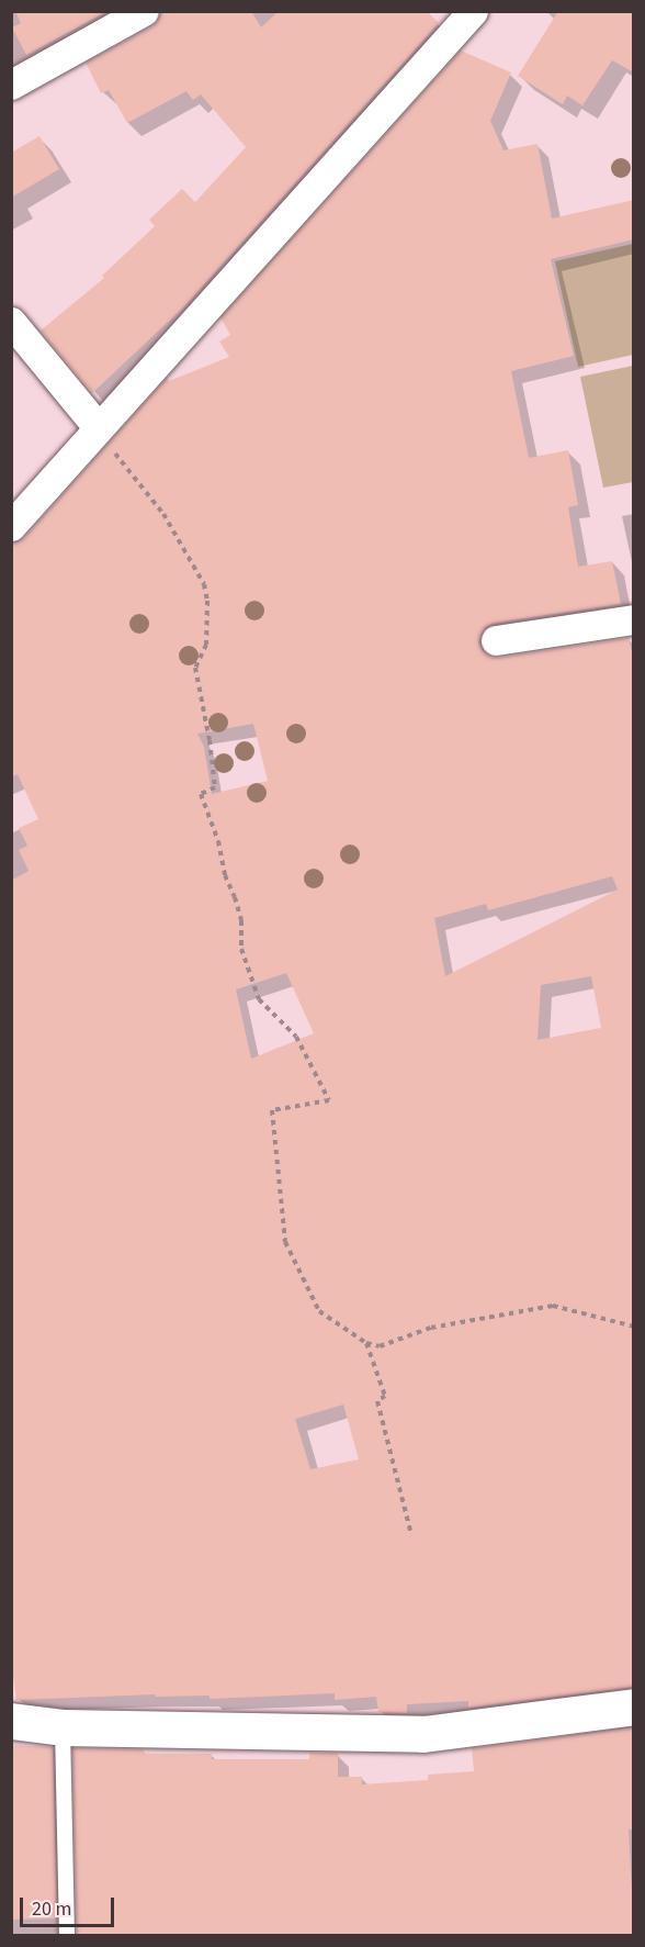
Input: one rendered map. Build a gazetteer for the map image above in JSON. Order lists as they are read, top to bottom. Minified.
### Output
{"scale_bar":"20 m"}
